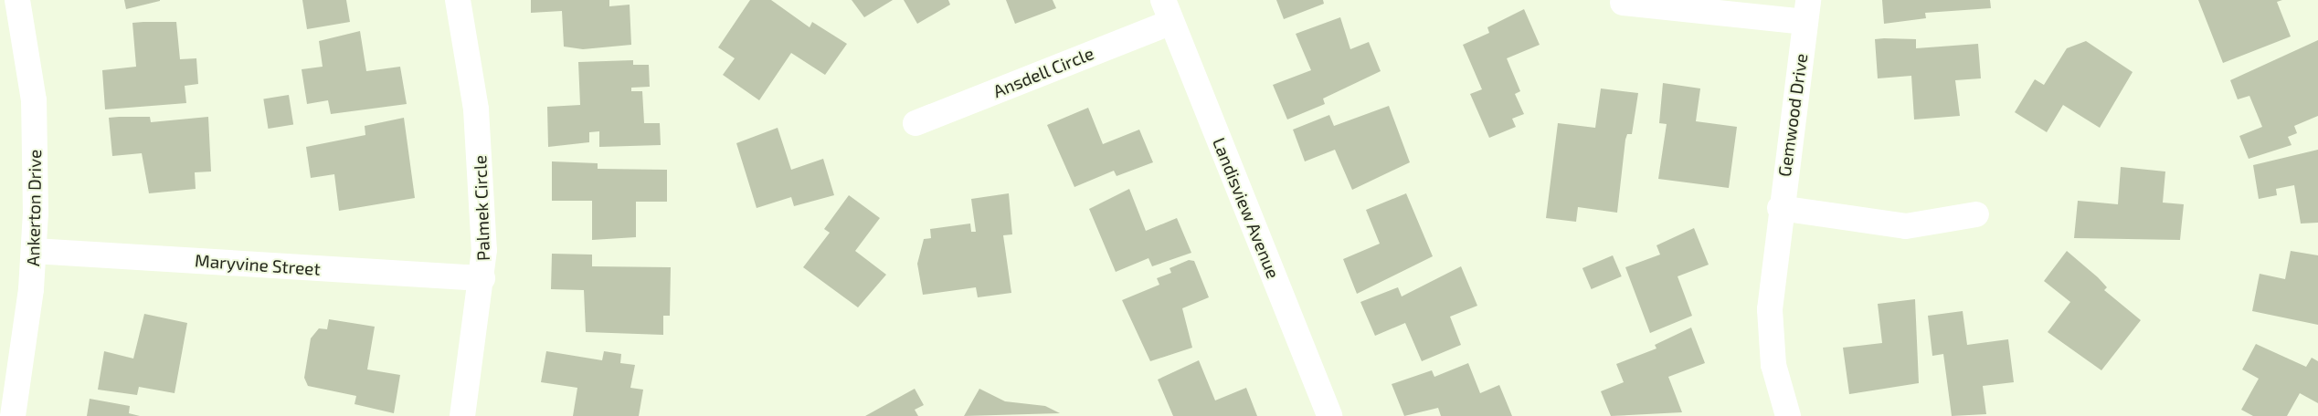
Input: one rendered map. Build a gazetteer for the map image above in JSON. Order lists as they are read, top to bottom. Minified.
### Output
{"streets":{"street":["Ansdell Circle","Gemwood Drive","Ankerton Drive","Palmek Circle","Landisview Avenue","Maryvine Street"]},"crossings":[["Ansdell Circle","Landisview Avenue"],["Ankerton Drive","Maryvine Street"],["Palmek Circle","Maryvine Street"]]}
